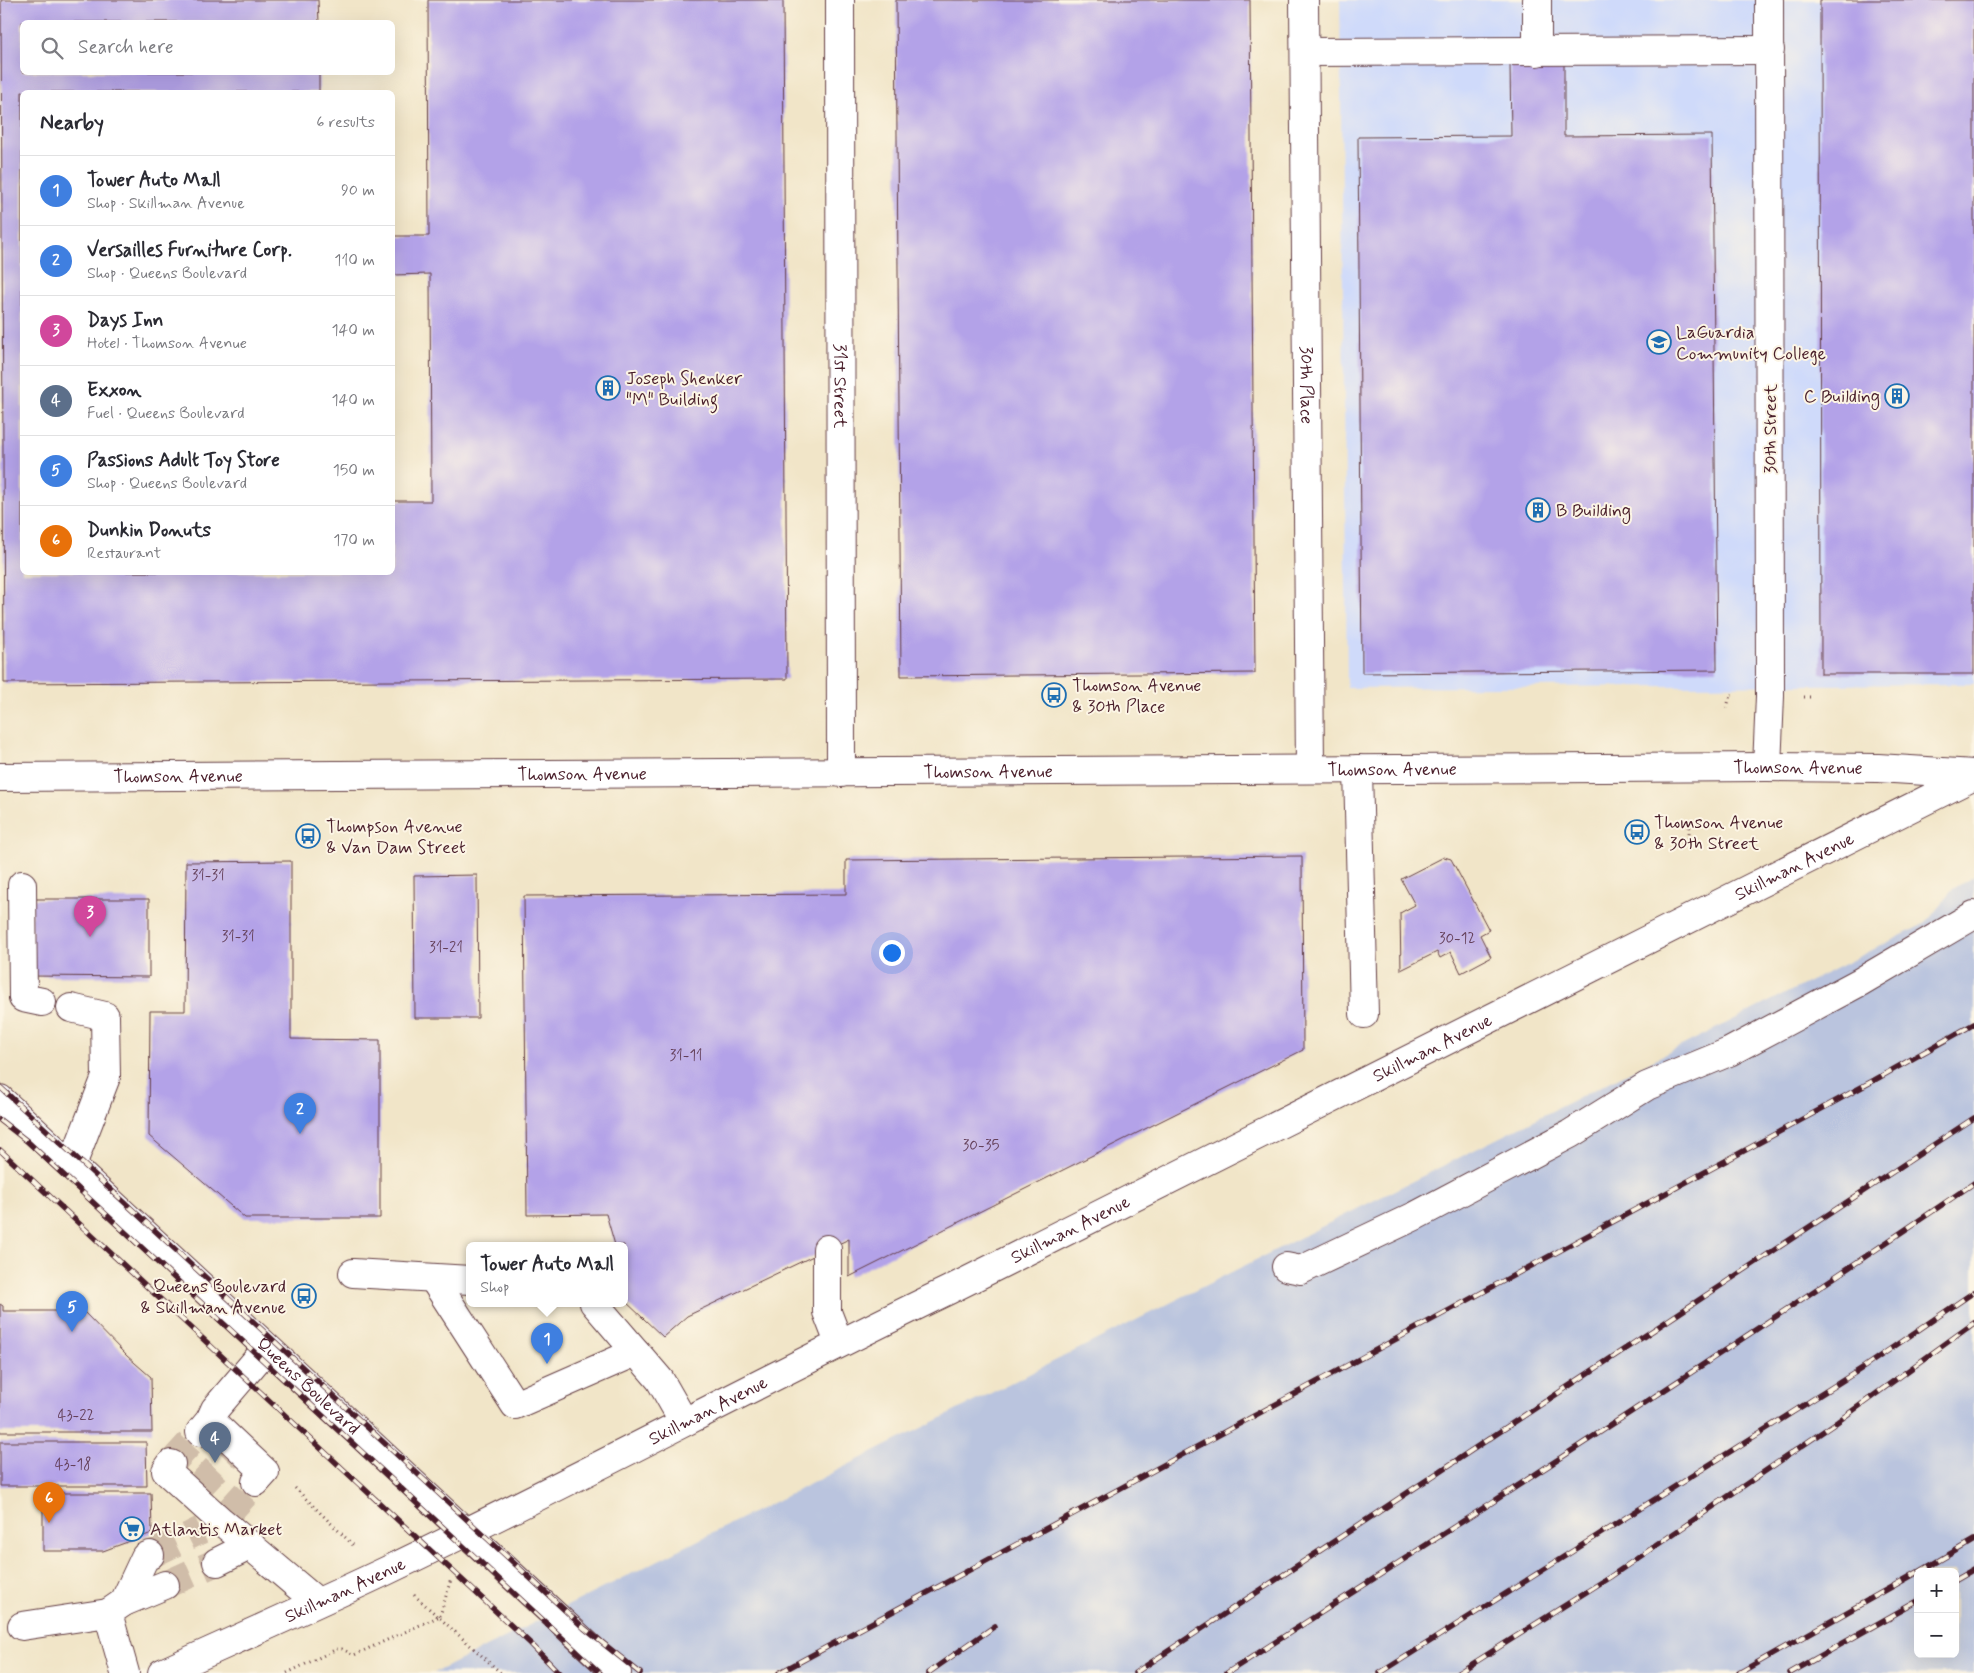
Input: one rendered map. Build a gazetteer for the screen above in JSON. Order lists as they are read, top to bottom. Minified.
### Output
{"streets":{"street":["30th Place","31st Street","30th Street","Thomson Avenue","Skillman Avenue","Queens Boulevard"]},"crossings":[["30th Place","Thomson Avenue"],["31st Street","Thomson Avenue"],["30th Street","Thomson Avenue"],["Thomson Avenue","Skillman Avenue"],["Skillman Avenue","Queens Boulevard"]],"places":{"school or university":["LaGuardia Community College"],"building":["Joseph Shenker \"M\" Building","C Building","B Building"],"bus stop":["Thomson Avenue & 30th Place","Thomson Avenue & 30th Street","Thompson Avenue & Van Dam Street","Queens Boulevard & Skillman Avenue"],"supermarket":["Atlantis Market"]},"house_numbers":["31-31","31-31","30-12","31-21","31-11","30-35","43-22","43-18"],"page":{"search":"Search here","heading":["Nearby","6 results"],"list":[{"mark":"1","name":"Tower Auto Mall","note":"Shop · Skillman Avenue","value":"90 m"},{"mark":"2","name":"Versailles Furniture Corp.","note":"Shop · Queens Boulevard","value":"110 m"},{"mark":"3","name":"Days Inn","note":"Hotel · Thomson Avenue","value":"140 m"},{"mark":"4","name":"Exxon","note":"Fuel · Queens Boulevard","value":"140 m"},{"mark":"5","name":"Passions Adult Toy Store","note":"Shop · Queens Boulevard","value":"150 m"},{"mark":"6","name":"Dunkin Donuts","note":"Restaurant","value":"170 m"}],"pins":["3","2","5","1","4","6"],"popup":["Tower Auto Mall","Shop"],"map_buttons":["+","−"]}}
